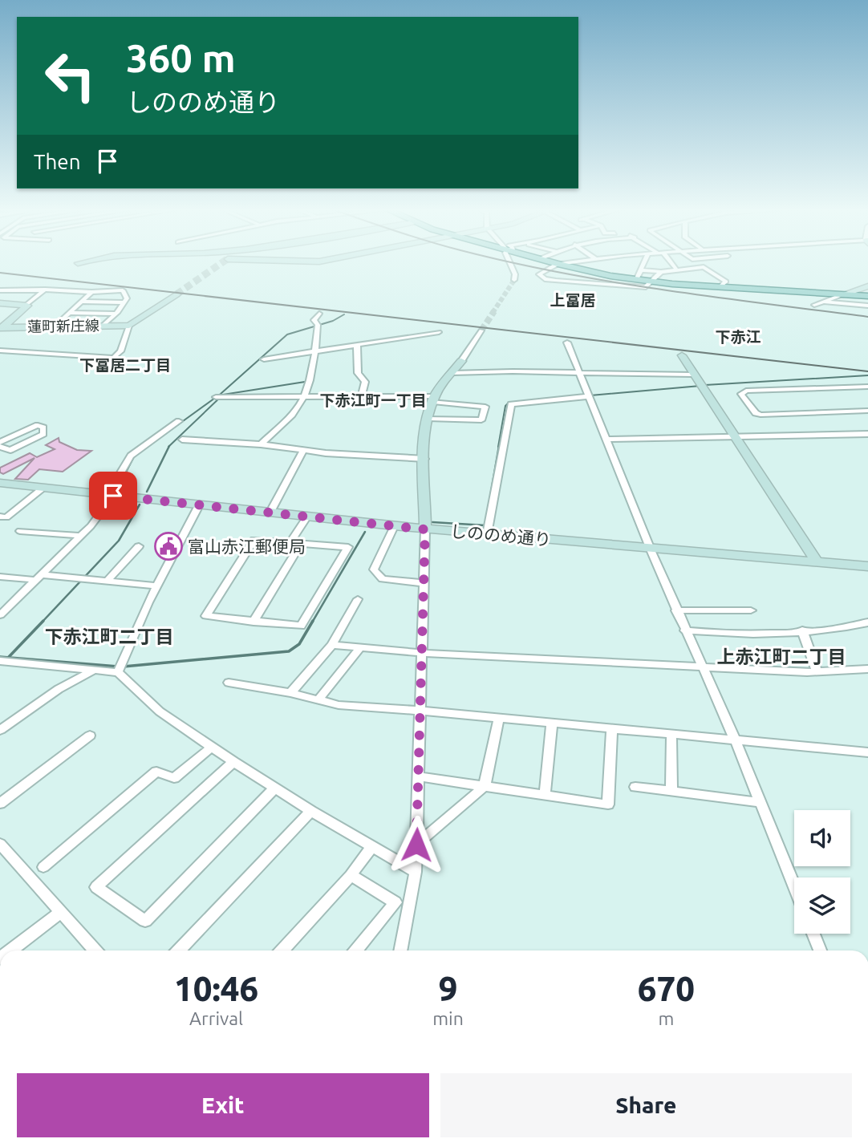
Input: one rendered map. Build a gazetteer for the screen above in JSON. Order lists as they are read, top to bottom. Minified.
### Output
{"streets":{"main road":["蓮町新庄線","しののめ通り"]},"districts":["上冨居","下赤江","下冨居二丁目","下赤江町一丁目","下赤江町二丁目","上赤江町二丁目"],"places":{"public building":["富山赤江郵便局"]},"page":{"turn":["360 m","しののめ通り"],"then":"Then","eta":["10:46","Arrival","9","min","670","m"],"buttons":["Exit","Share"]}}
